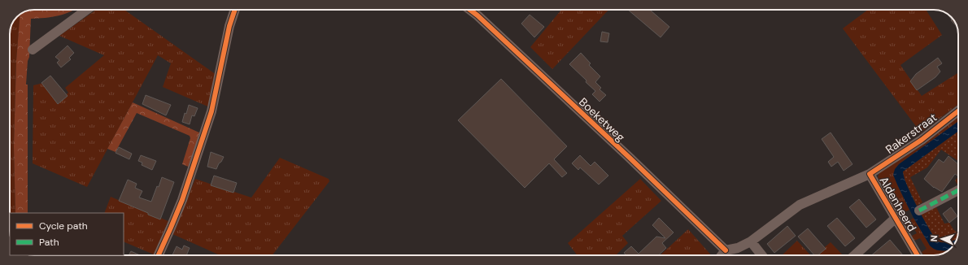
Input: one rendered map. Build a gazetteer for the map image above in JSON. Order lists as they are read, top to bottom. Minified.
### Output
{"streets":{"street":["Boeketweg","Rakerstraat","Aldenheerd"]},"crossings":[["Boeketweg","Rakerstraat"],["Rakerstraat","Aldenheerd"]],"legend":["Cycle path","Path"],"north":"left"}
